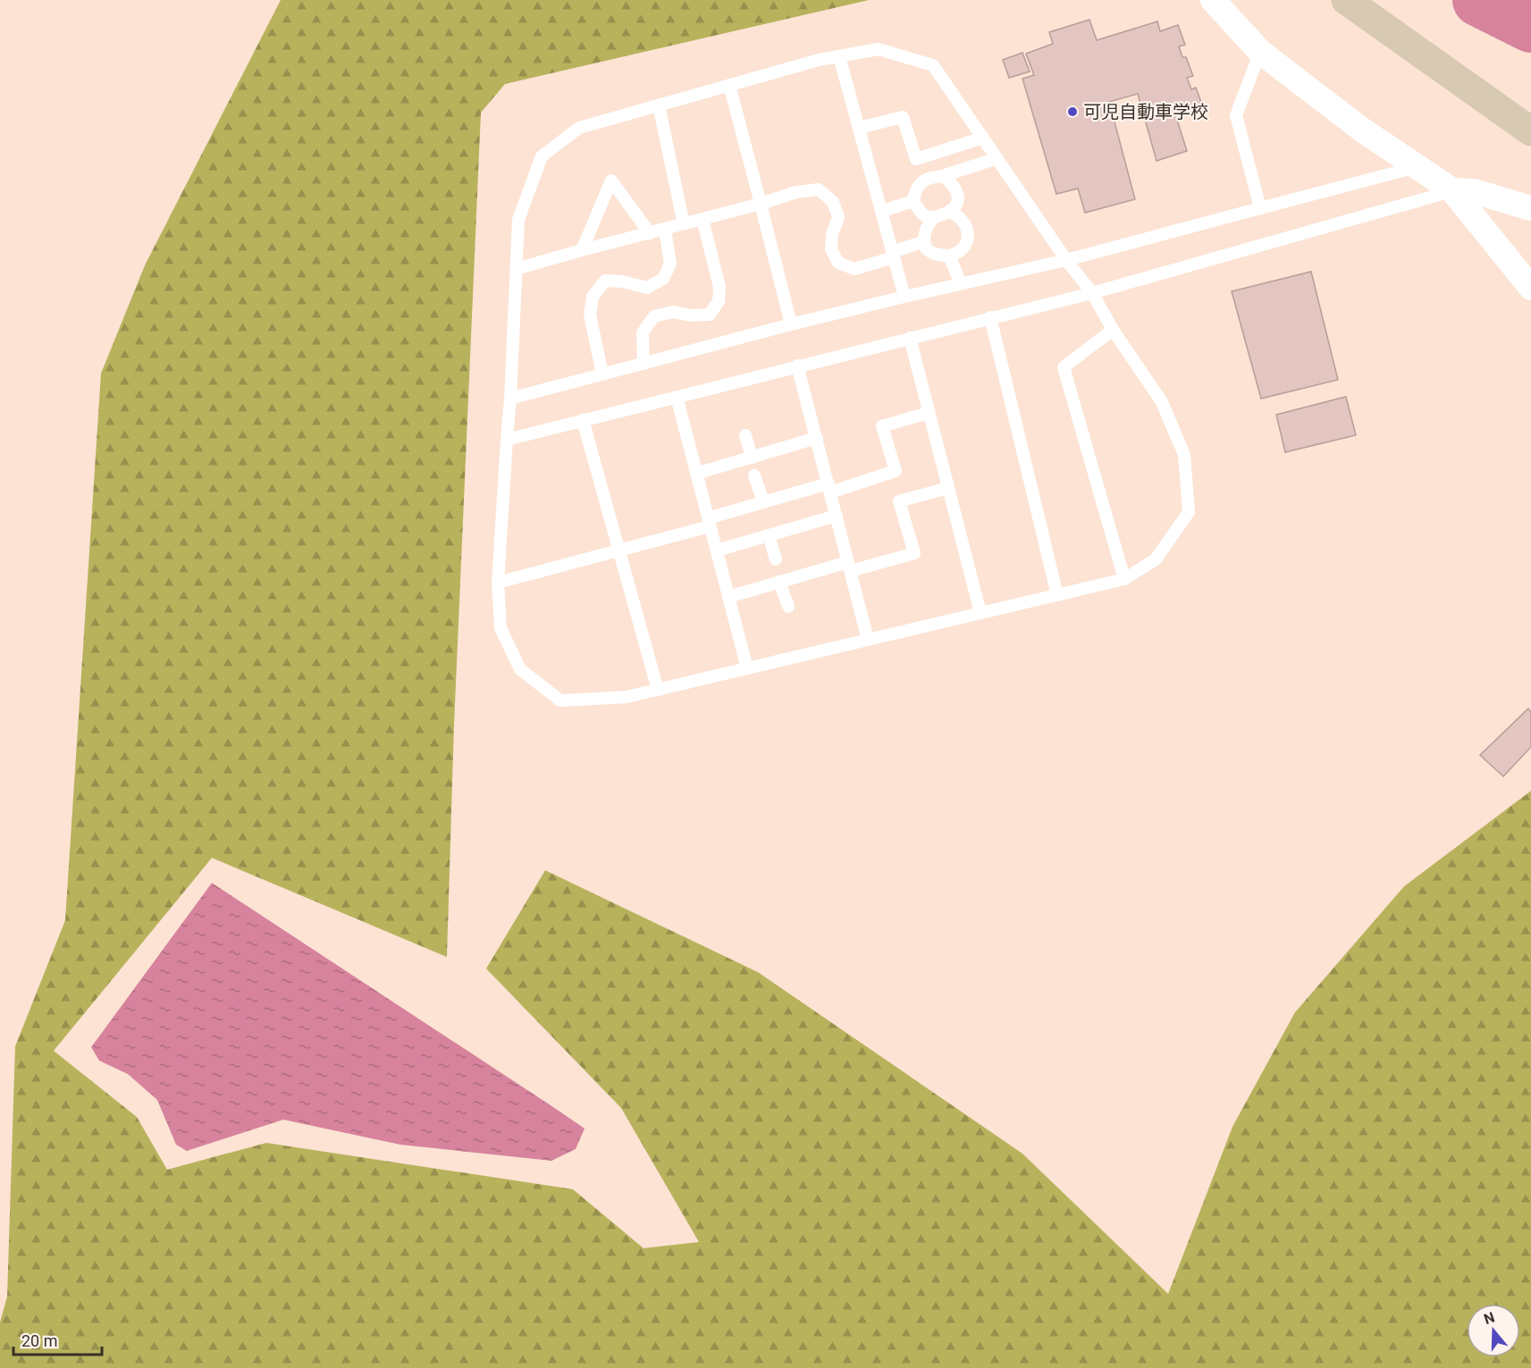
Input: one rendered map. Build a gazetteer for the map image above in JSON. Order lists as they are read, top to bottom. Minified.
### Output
{"places":["可児自動車学校"],"scale_bar":"20 m","north":"top"}
